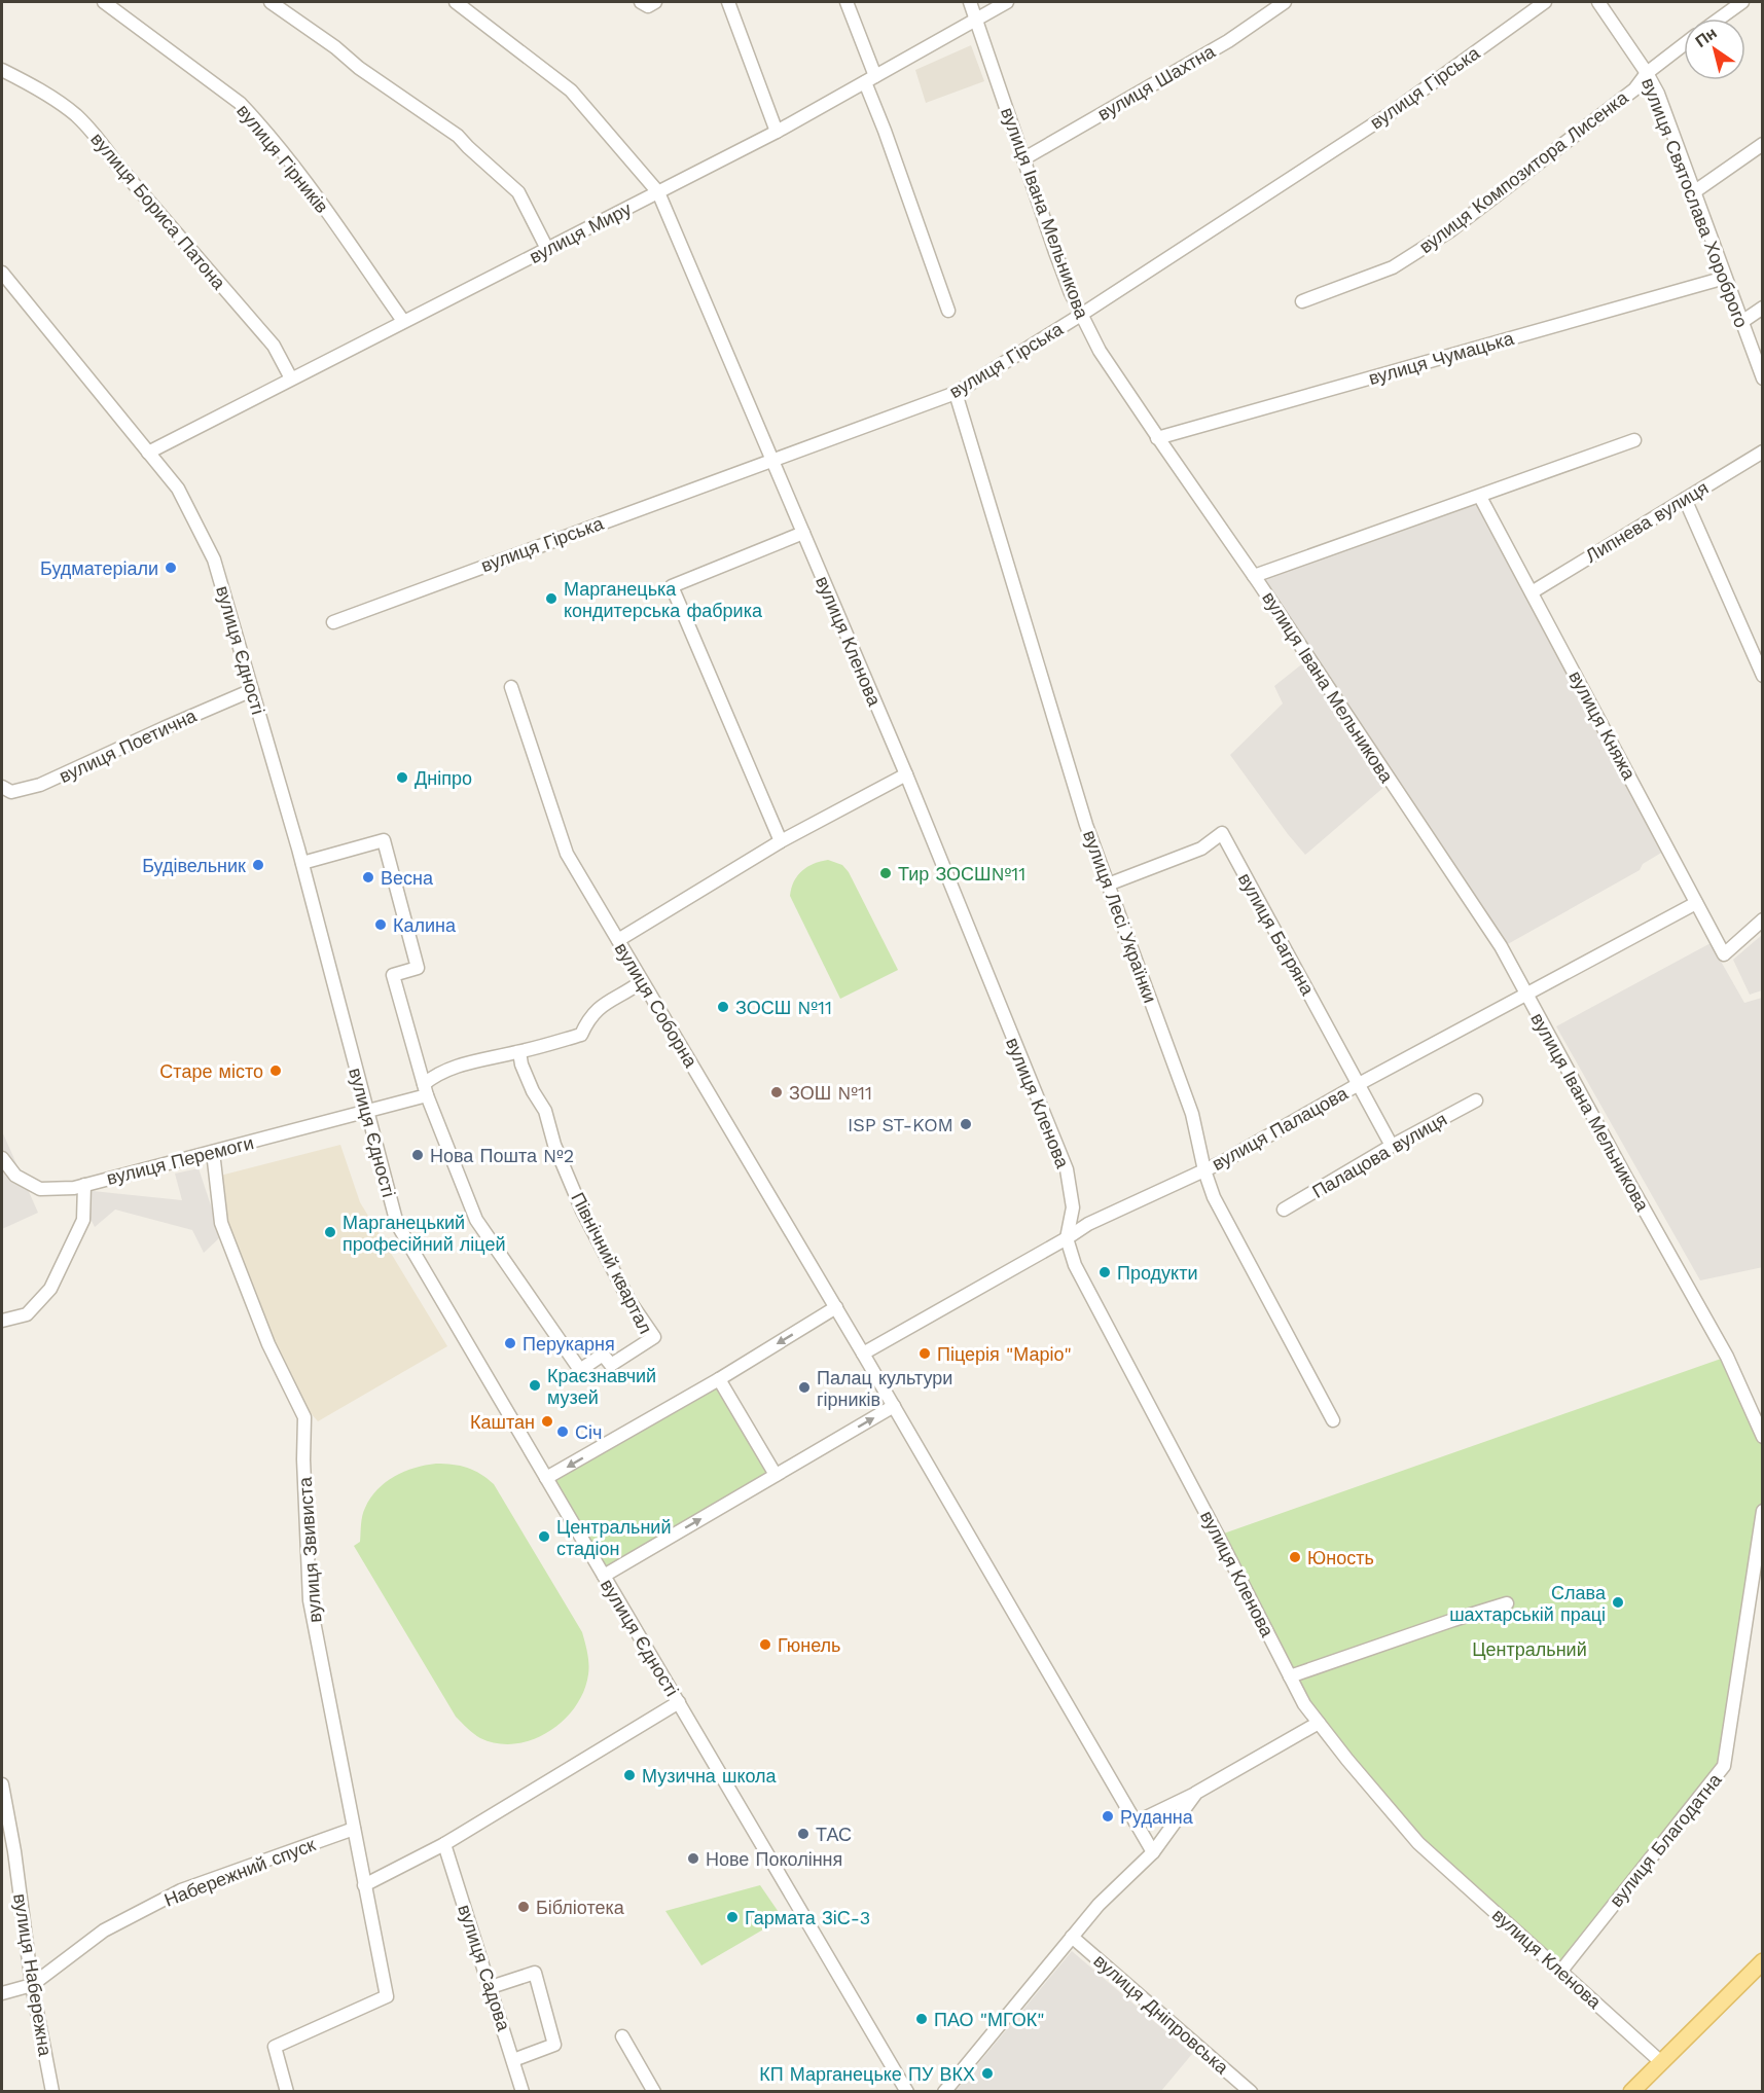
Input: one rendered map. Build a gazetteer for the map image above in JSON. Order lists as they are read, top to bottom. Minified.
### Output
{"streets":{"street":["вулиця Шахтна","вулиця Гірська","вулиця Гірників","вулиця Композитора Лисенка","вулиця Святослава Хороброго","вулиця Бориса Патона","вулиця Івана Мельникова","вулиця Миру","вулиця Чумацька","Липнева вулиця","вулиця Кленова","вулиця Єдності","вулиця Княжа","вулиця Поетична","вулиця Лесі Українки","вулиця Багряна","вулиця Соборна","вулиця Палацова","Палацова вулиця","вулиця Перемоги","Північний квартал","вулиця Звивиста","вулиця Благодатна","Набережний спуск","вулиця Садова","вулиця Набережна","вулиця Дніпровська"]},"crossings":[["вулиця Шахтна","вулиця Івана Мельникова"],["вулиця Гірська","вулиця Івана Мельникова"],["вулиця Гірська","вулиця Кленова"],["вулиця Гірська","вулиця Лесі Українки"],["вулиця Гірників","вулиця Миру"],["вулиця Композитора Лисенка","вулиця Святослава Хороброго"],["вулиця Святослава Хороброго","вулиця Чумацька"],["вулиця Бориса Патона","вулиця Миру"],["вулиця Івана Мельникова","вулиця Миру"],["вулиця Івана Мельникова","вулиця Чумацька"],["вулиця Івана Мельникова","вулиця Палацова"],["вулиця Миру","вулиця Кленова"],["вулиця Миру","вулиця Єдності"],["Липнева вулиця","вулиця Княжа"],["вулиця Кленова","вулиця Палацова"],["вулиця Кленова","вулиця Благодатна"],["вулиця Єдності","вулиця Поетична"],["вулиця Єдності","вулиця Перемоги"],["вулиця Єдності","Північний квартал"],["вулиця Княжа","вулиця Палацова"],["вулиця Лесі Українки","вулиця Багряна"],["вулиця Лесі Українки","вулиця Палацова"],["вулиця Багряна","вулиця Палацова"],["вулиця Багряна","Палацова вулиця"],["вулиця Соборна","вулиця Палацова"],["вулиця Перемоги","вулиця Звивиста"],["вулиця Звивиста","Набережний спуск"],["Набережний спуск","вулиця Набережна"]],"parks":["Центральний"],"places":["Будматеріали","Марганецька кондитерська фабрика","Дніпро","Будівельник","Тир ЗОСШ№11","Весна","Калина","ЗОСШ №11","Старе місто","ЗОШ №11","ISP ST-KOM","Нова Пошта №2","Марганецький професійний ліцей","Продукти","Перукарня","Піцерія \"Маріо\"","Краєзнавчий музей","Палац культури гірників","Каштан","Січ","Центральний стадіон","Юность","Слава шахтарській праці","Гюнель","Музична школа","Руданна","ТАС","Нове Покоління","Бібліотека","Гармата ЗіС-3","ПАО \"МГОК\"","КП Марганецьке ПУ ВКХ"],"north":"top left"}
